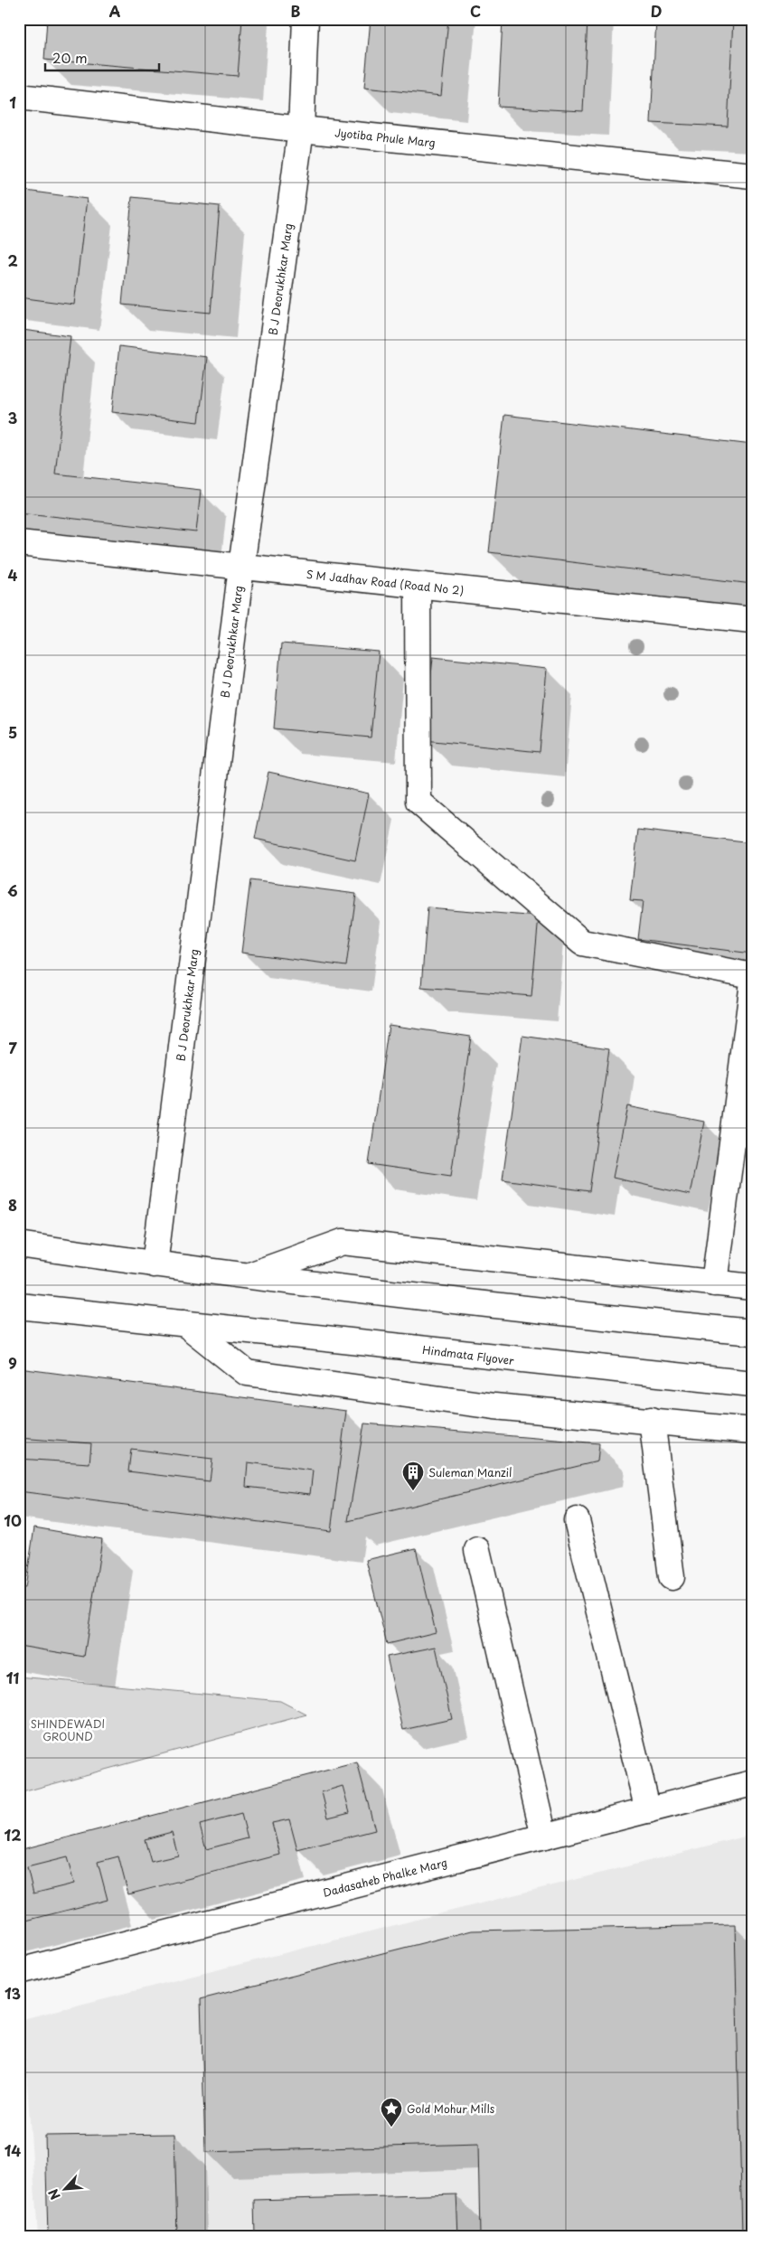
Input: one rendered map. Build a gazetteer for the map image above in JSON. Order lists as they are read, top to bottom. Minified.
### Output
{"streets":{"main road":["Jyotiba Phule Marg","B J Deorukhkar Marg","S M Jadhav Road (Road No 2)","Hindmata Flyover","Dadasaheb Phalke Marg"]},"crossings":[["Jyotiba Phule Marg","B J Deorukhkar Marg"],["B J Deorukhkar Marg","S M Jadhav Road (Road No 2)"]],"parks":["SHINDEWADI GROUND"],"places":{"building":["Suleman Manzil"],"place":["Gold Mohur Mills"]},"scale_bar":"20 m","north":"bottom left","grid":{"columns":["A","B","C","D"],"rows":["1","2","3","4","5","6","7","8","9","10","11","12","13","14"]}}
